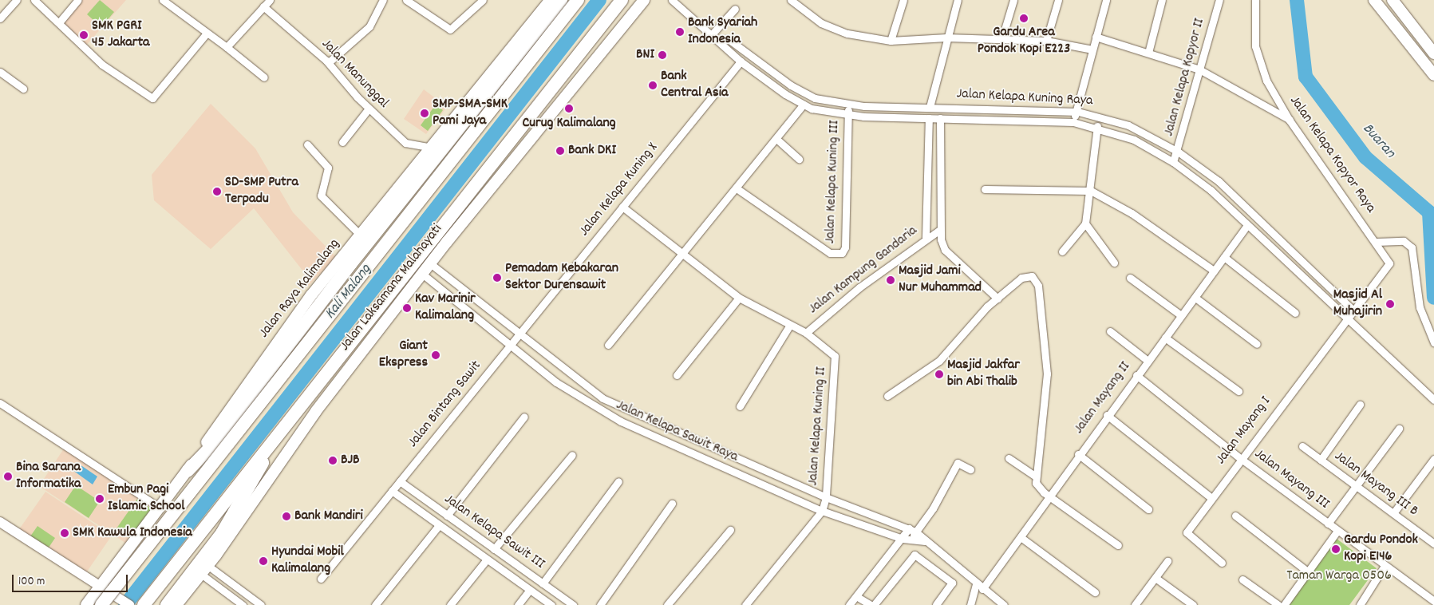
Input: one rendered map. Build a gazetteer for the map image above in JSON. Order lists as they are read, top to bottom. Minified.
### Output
{"streets":{"main road":["Jalan Laksamana Malahayati","Jalan Raya Kalimalang"],"street":["Jalan Manunggal","Jalan Kelapa Kopyor II","Jalan Kelapa Kuning Raya","Jalan Kelapa Kopyor Raya","Jalan Kelapa Kuning III","Jalan Kelapa Kuning X","Jalan Kampung Gandaria","Jalan Mayang II","Jalan Bintang Sawit","Jalan Kelapa Kuning II","Jalan Mayang I","Jalan Kelapa Sawit Raya","Jalan Mayang III","Jalan Mayang III B","Jalan Kelapa Sawit III"]},"crossings":[["Jalan Manunggal","Jalan Raya Kalimalang"],["Jalan Kelapa Kopyor II","Jalan Kelapa Kuning Raya"],["Jalan Kelapa Kuning Raya","Jalan Kelapa Kopyor Raya"],["Jalan Kelapa Kuning Raya","Jalan Kelapa Kuning III"],["Jalan Kelapa Kuning Raya","Jalan Kelapa Kuning X"],["Jalan Kelapa Kuning Raya","Jalan Mayang II"],["Jalan Kelapa Kuning Raya","Jalan Mayang I"],["Jalan Kelapa Kopyor Raya","Jalan Mayang I"],["Jalan Kelapa Kuning X","Jalan Bintang Sawit"],["Jalan Kelapa Kuning X","Jalan Kelapa Kuning II"],["Jalan Kelapa Kuning X","Jalan Kelapa Sawit Raya"],["Jalan Kampung Gandaria","Jalan Kelapa Kuning II"],["Jalan Laksamana Malahayati","Jalan Kelapa Sawit Raya"],["Jalan Mayang II","Jalan Kelapa Sawit Raya"],["Jalan Mayang II","Jalan Mayang III"],["Jalan Bintang Sawit","Jalan Kelapa Sawit Raya"],["Jalan Bintang Sawit","Jalan Kelapa Sawit III"],["Jalan Kelapa Kuning II","Jalan Kelapa Sawit Raya"],["Jalan Mayang I","Jalan Mayang III"]],"water":["Buaran","Kali Malang"],"parks":["Taman Warga 0506"],"places":["Gardu Area Pondok Kopi E223","Bank Syariah Indonesia","SMK PGRI 45 Jakarta","BNI","Bank Central Asia","Curug Kalimalang","SMP-SMA-SMK Pami Jaya","Bank DKI","SD-SMP Putra Terpadu","Pemadam Kebakaran Sektor Durensawit","Masjid Jami Nur Muhammad","Masjid Al Muhajirin","Kav Marinir Kalimalang","Giant Ekspress","Masjid Jakfar bin Abi Thalib","BJB","Bina Sarana Informatika","Embun Pagi Islamic School","Bank Mandiri","SMK Kawula Indonesia","Gardu Pondok Kopi E146","Hyundai Mobil Kalimalang"],"scale_bar":"100 m"}
